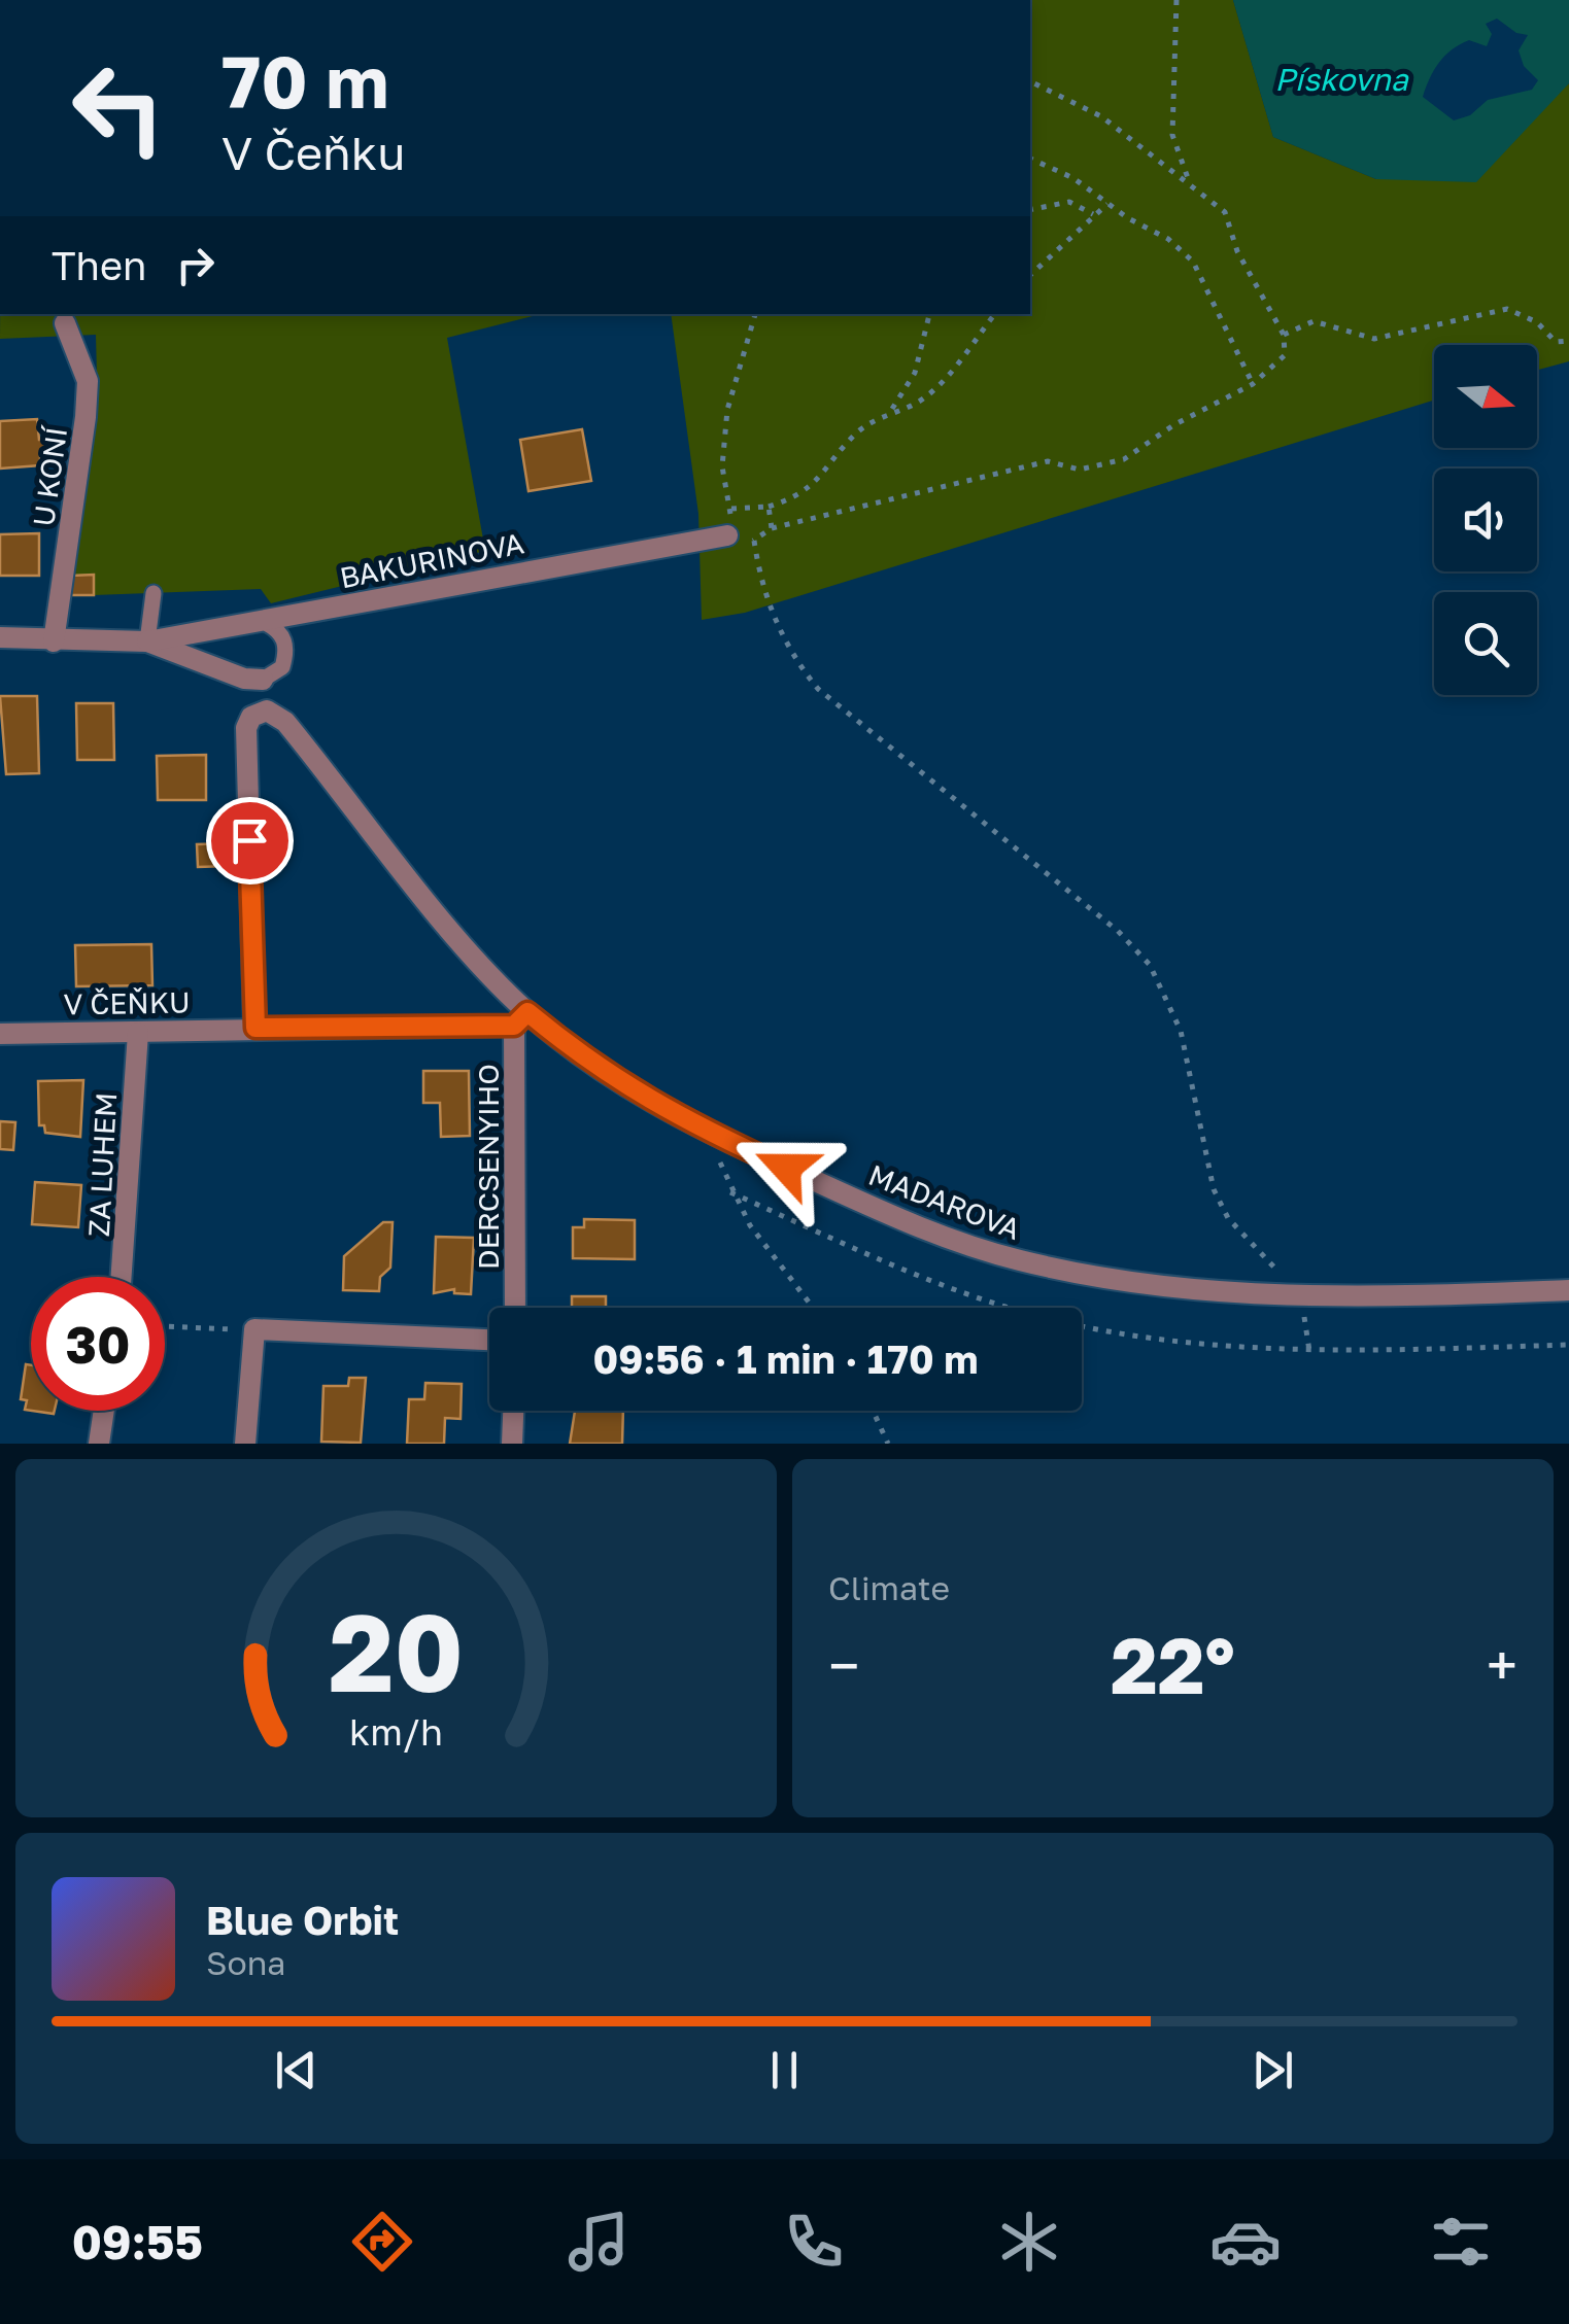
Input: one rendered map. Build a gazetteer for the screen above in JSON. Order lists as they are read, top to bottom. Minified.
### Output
{"streets":{"street":["U KONÍ","BAKURINOVA","V ČEŇKU","ZA LUHEM","DERCSENYIHO","MADAROVA"]},"crossings":[["U KONÍ","BAKURINOVA"],["V ČEŇKU","ZA LUHEM"],["V ČEŇKU","DERCSENYIHO"],["V ČEŇKU","MADAROVA"],["DERCSENYIHO","MADAROVA"]],"water":["Pískovna"],"north":"right","page":{"turn":["70 m","V Čeňku"],"then":"Then","limit":"30","trip":"09:56 · 1 min · 170 m","tile":"Climate","heat":["−","22°","+"],"song":["Blue Orbit","Sona"],"tabs":"09:55","gauge":["20","km/h"]}}
